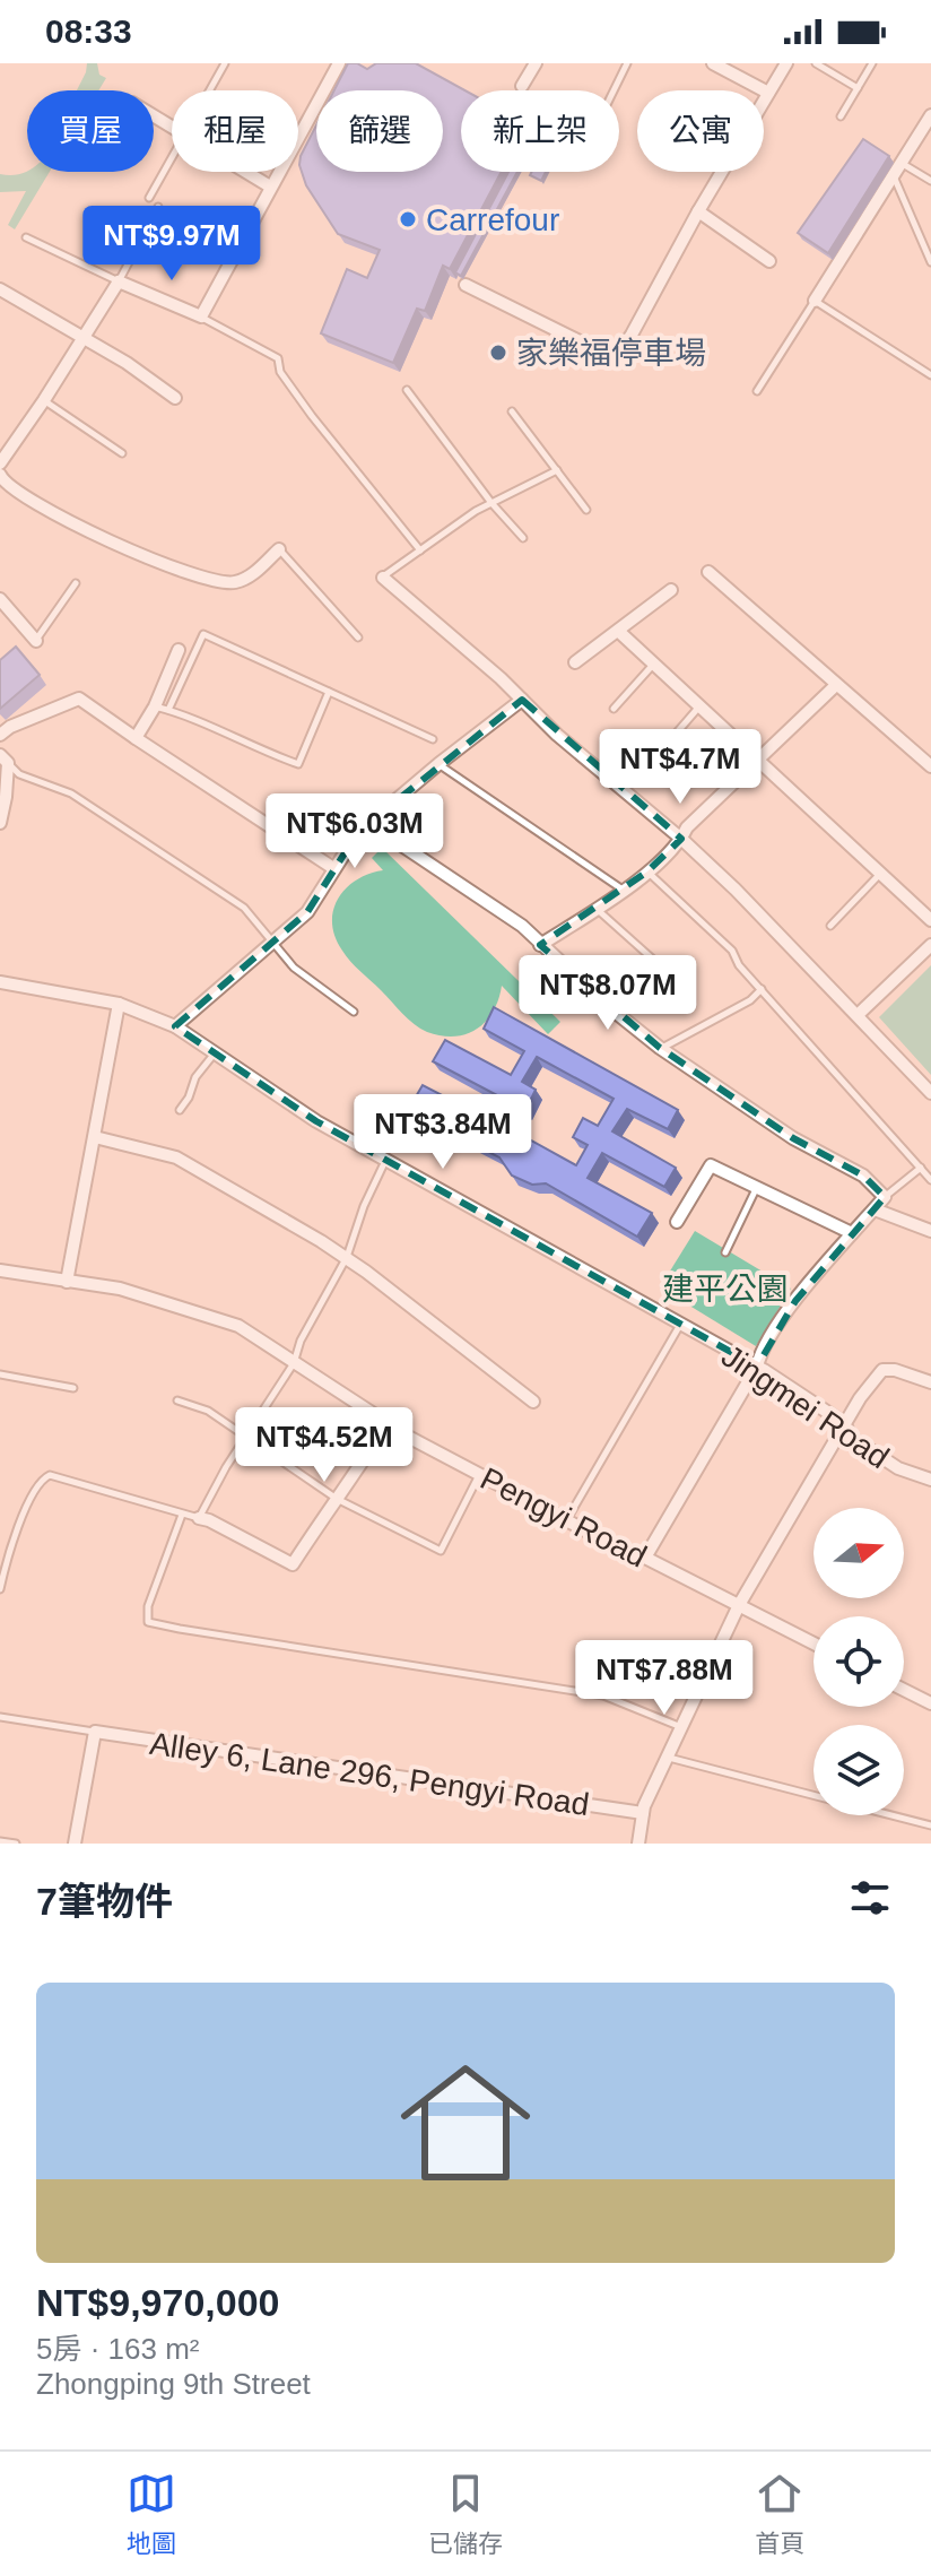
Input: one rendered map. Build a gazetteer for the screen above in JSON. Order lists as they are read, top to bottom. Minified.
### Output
{"streets":{"street":["Jingmei Road","Pengyi Road","Alley 6, Lane 296, Pengyi Road"]},"parks":["建平公園"],"places":["Carrefour","家樂福停車場"],"north":"right","page":{"status":"08:33","chip":["買屋","租屋","篩選","新上架","公寓"],"price":["NT$9.97M","NT$4.7M","NT$6.03M","NT$8.07M","NT$3.84M","NT$4.52M","NT$7.88M"],"heading":"7筆物件","list":[{"name":"NT$9,970,000","note":"5房 · 163 m² · Zhongping 9th Street"}],"tabs":["地圖","已儲存","首頁"]}}
